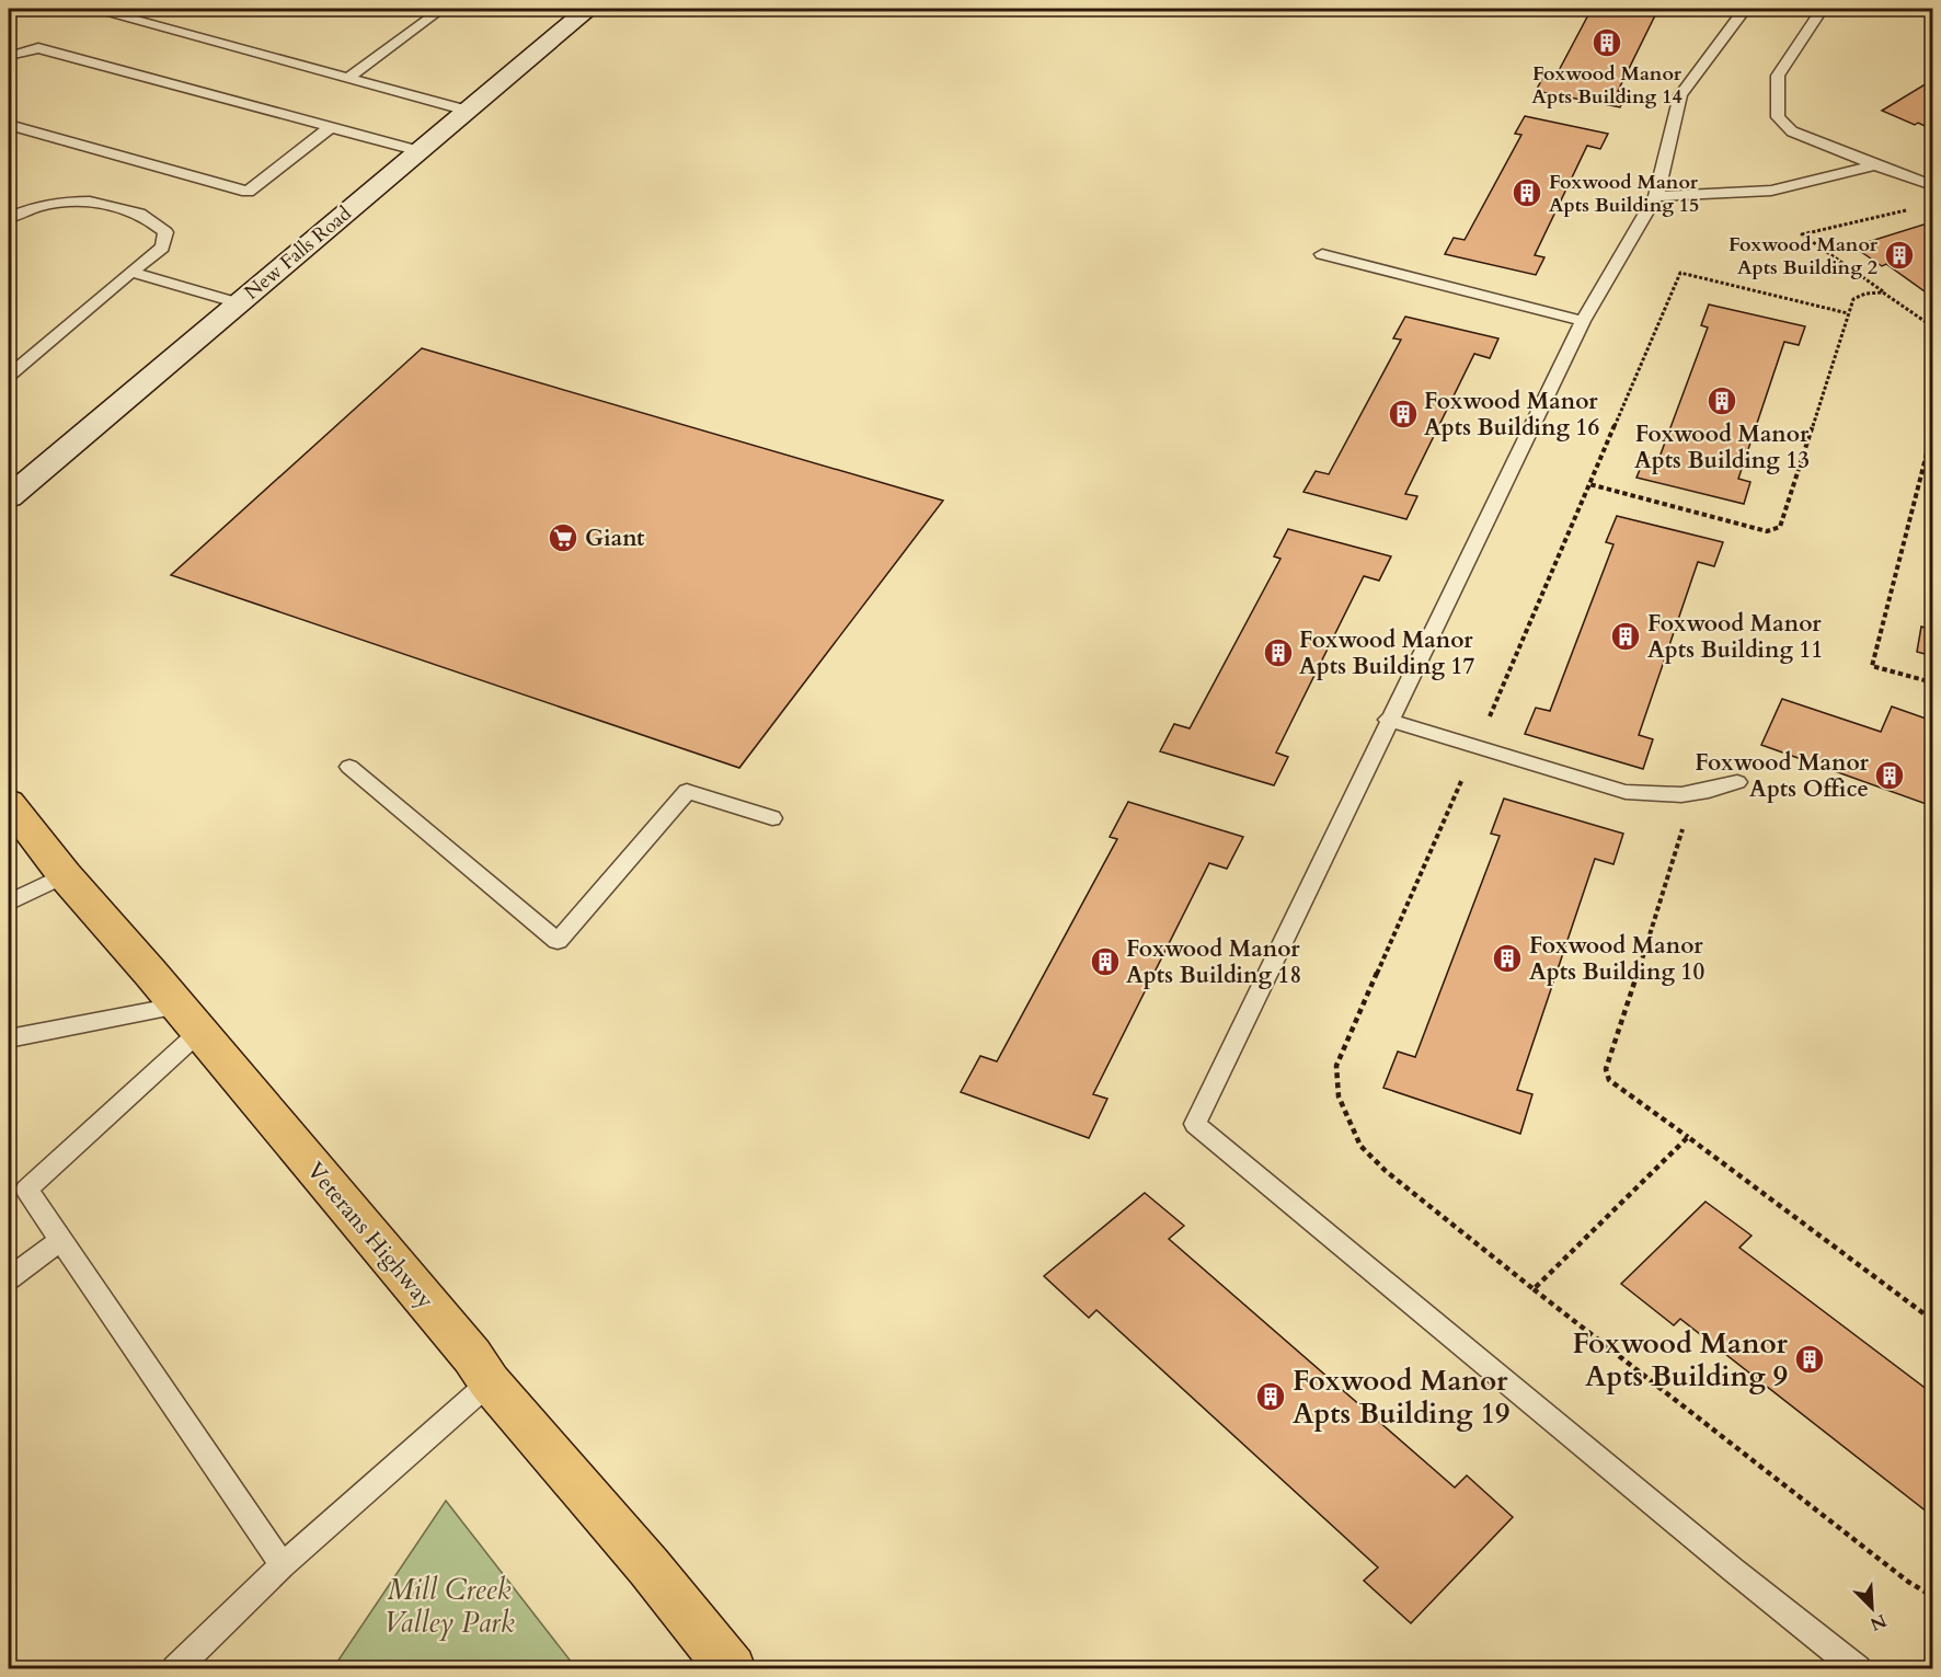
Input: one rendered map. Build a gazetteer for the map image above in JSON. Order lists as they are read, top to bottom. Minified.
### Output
{"streets":{"main road":["New Falls Road","Veterans Highway"]},"parks":["Mill Creek Valley Park"],"places":{"building":["Foxwood Manor Apts Building 14","Foxwood Manor Apts Building 15","Foxwood Manor Apts Building 2","Foxwood Manor Apts Building 13","Foxwood Manor Apts Building 16","Foxwood Manor Apts Building 11","Foxwood Manor Apts Building 17","Foxwood Manor Apts Office","Foxwood Manor Apts Building 10","Foxwood Manor Apts Building 18","Foxwood Manor Apts Building 9","Foxwood Manor Apts Building 19"],"supermarket":["Giant"]},"north":"bottom right"}
